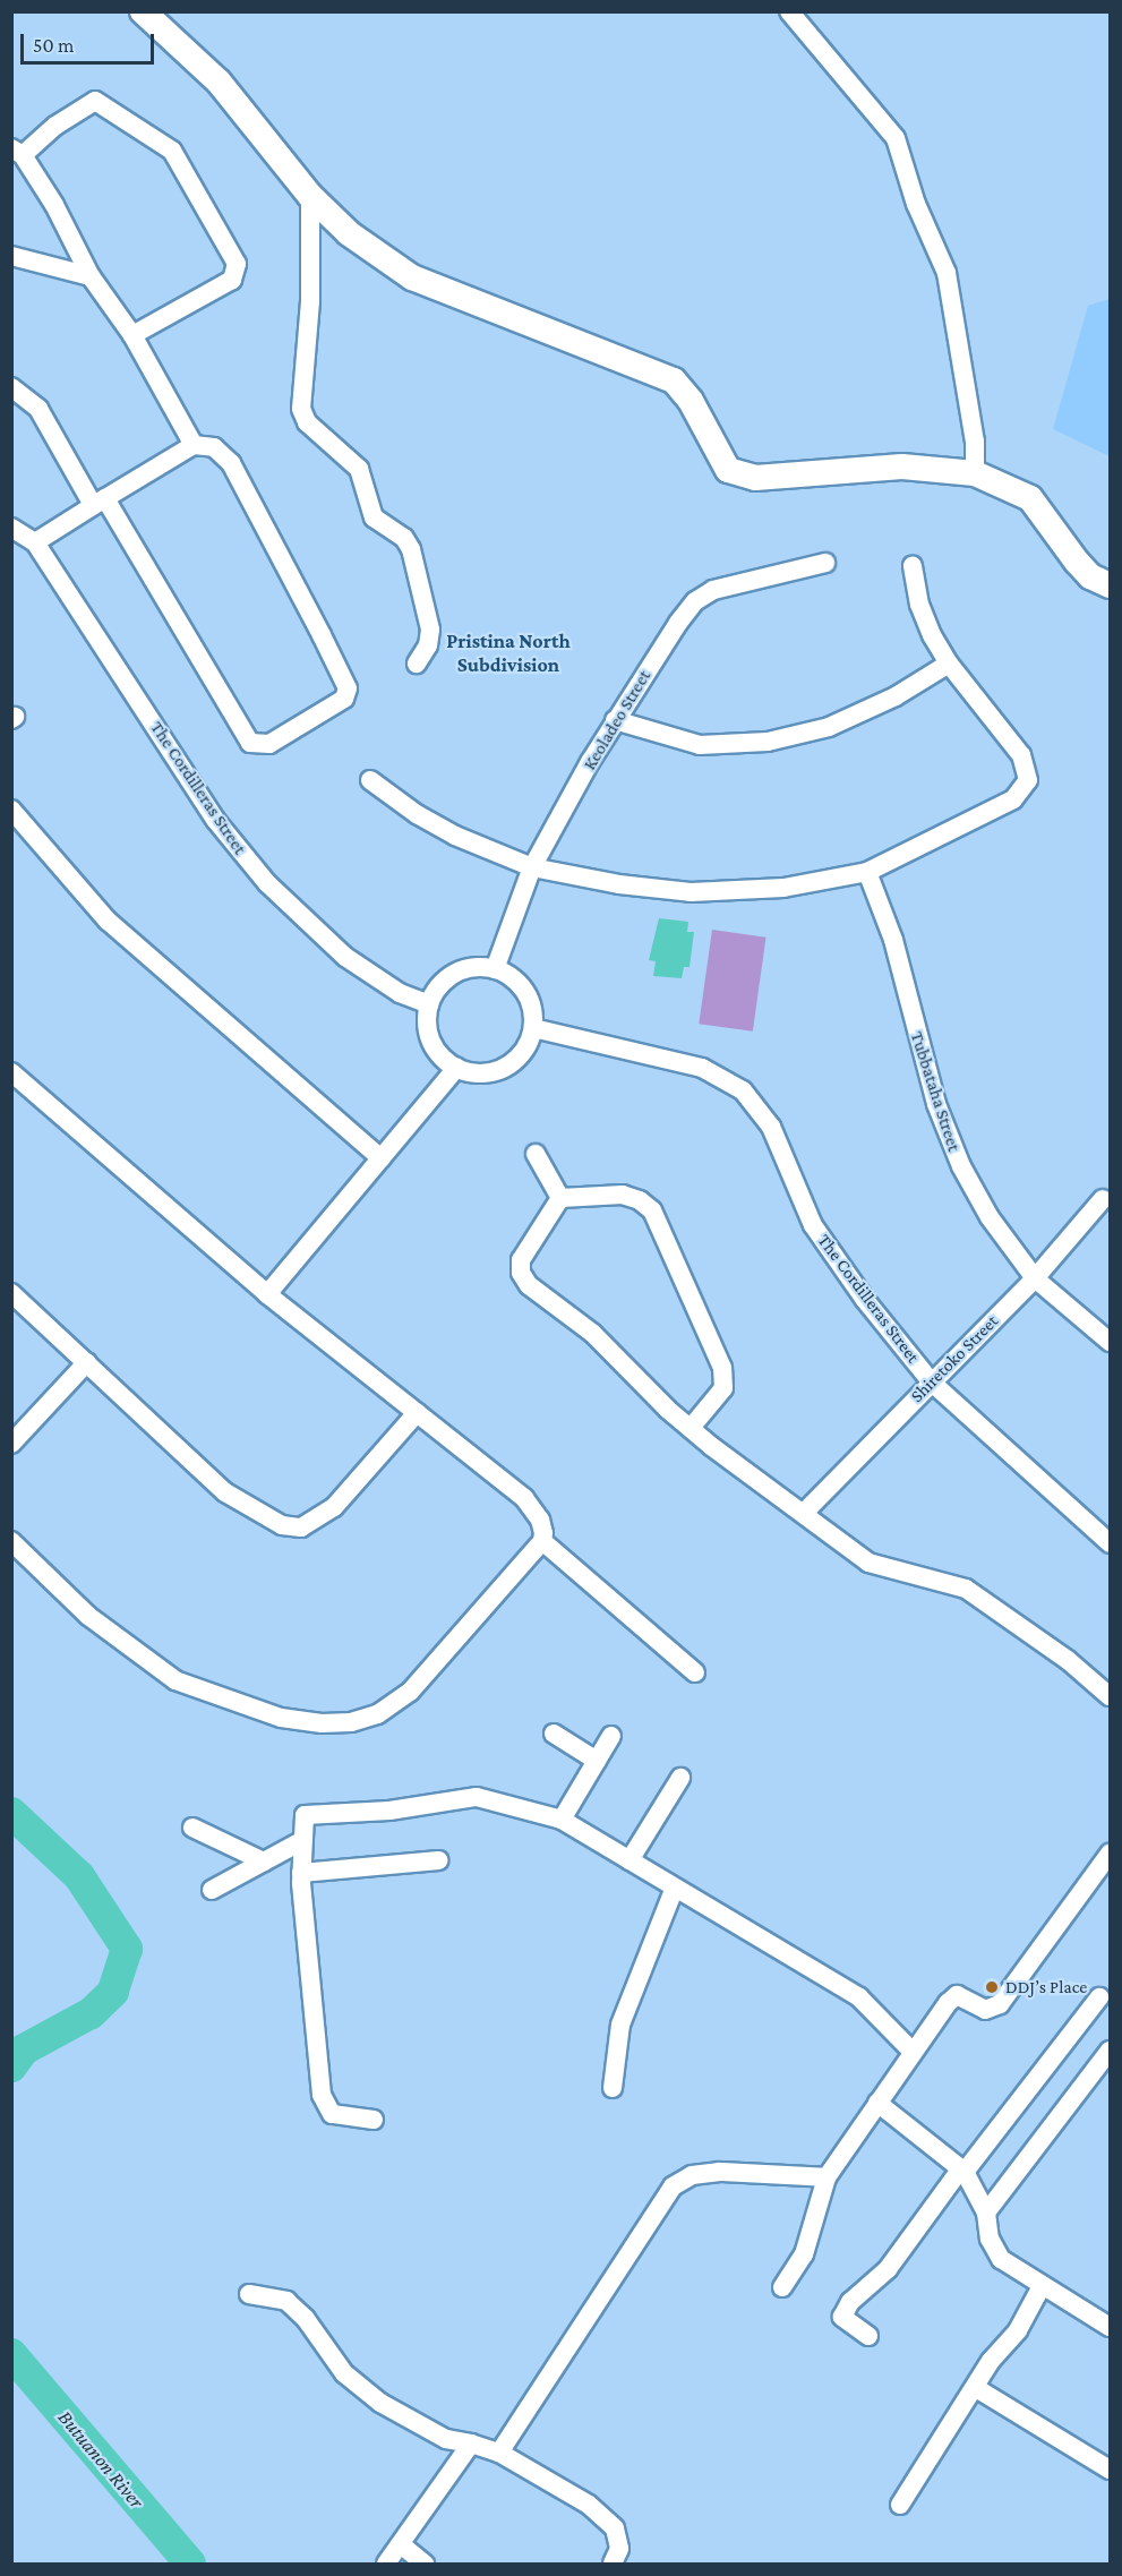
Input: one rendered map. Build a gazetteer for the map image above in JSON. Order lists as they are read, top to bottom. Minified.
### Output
{"streets":{"street":["Keoladeo Street","The Cordilleras Street","Tubbataha Street","Shiretoko Street"]},"crossings":[["Keoladeo Street","The Cordilleras Street"],["The Cordilleras Street","Shiretoko Street"],["Tubbataha Street","Shiretoko Street"]],"districts":["Pristina North Subdivision"],"water":["Butuanon River"],"places":["DDJ’s Place"],"scale_bar":"50 m"}
